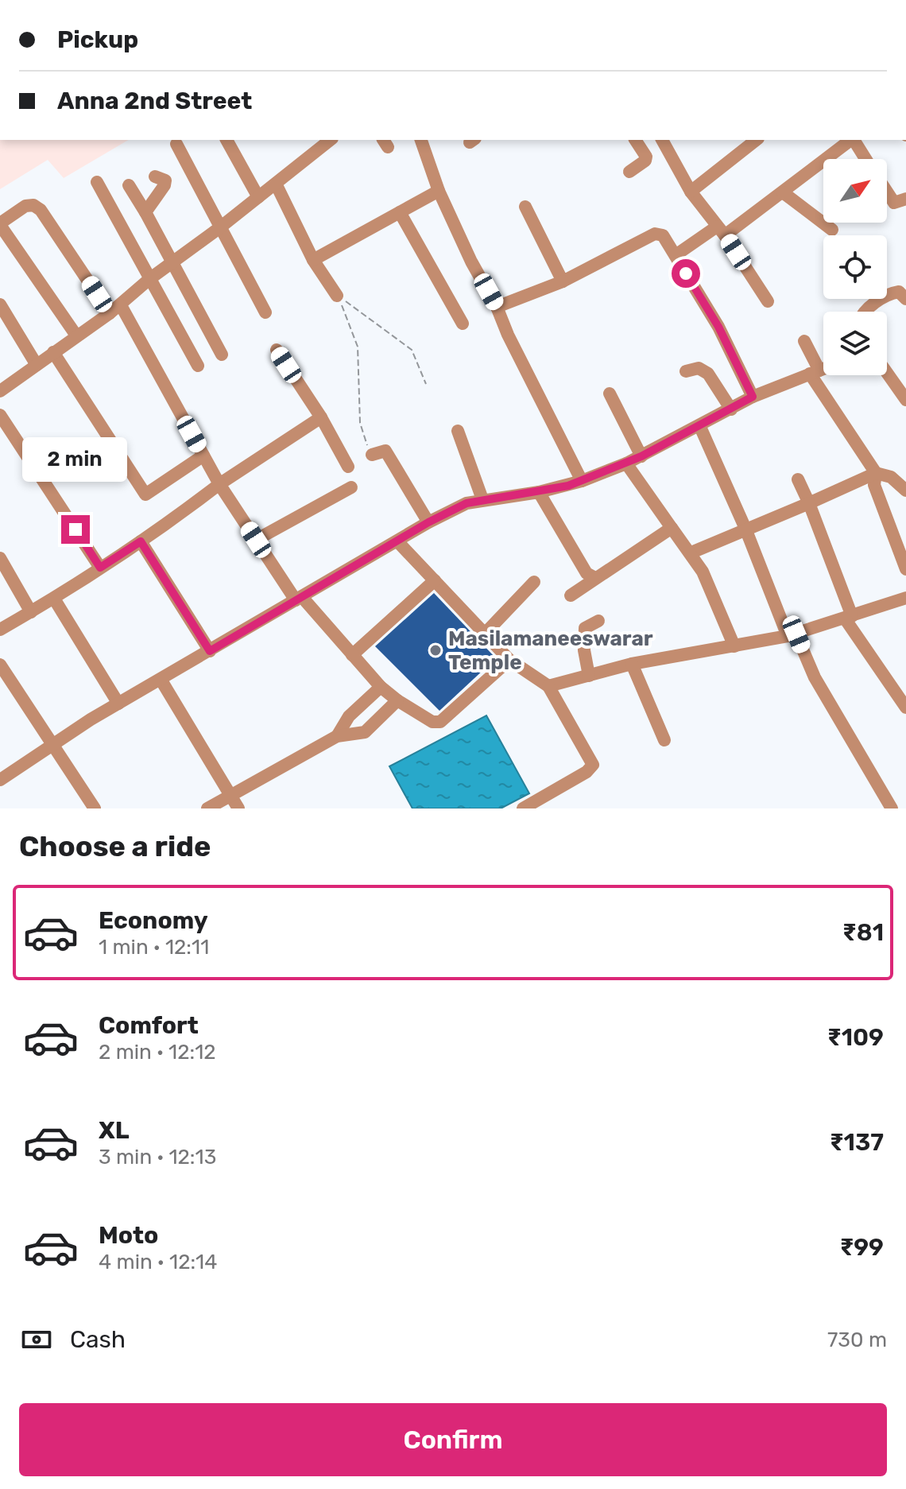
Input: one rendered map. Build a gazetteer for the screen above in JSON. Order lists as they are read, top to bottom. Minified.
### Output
{"places":["Masilamaneeswarar Temple"],"north":"top right","page":{"banner":["Pickup","Anna 2nd Street"],"bubble":"2 min","heading":"Choose a ride","list":[{"name":"Economy","note":"1 min · 12:11","value":"₹81"},{"name":"Comfort","note":"2 min · 12:12","value":"₹109"},{"name":"XL","note":"3 min · 12:13","value":"₹137"},{"name":"Moto","note":"4 min · 12:14","value":"₹99"}],"pay":["Cash","730 m"],"buttons":"Confirm"}}
